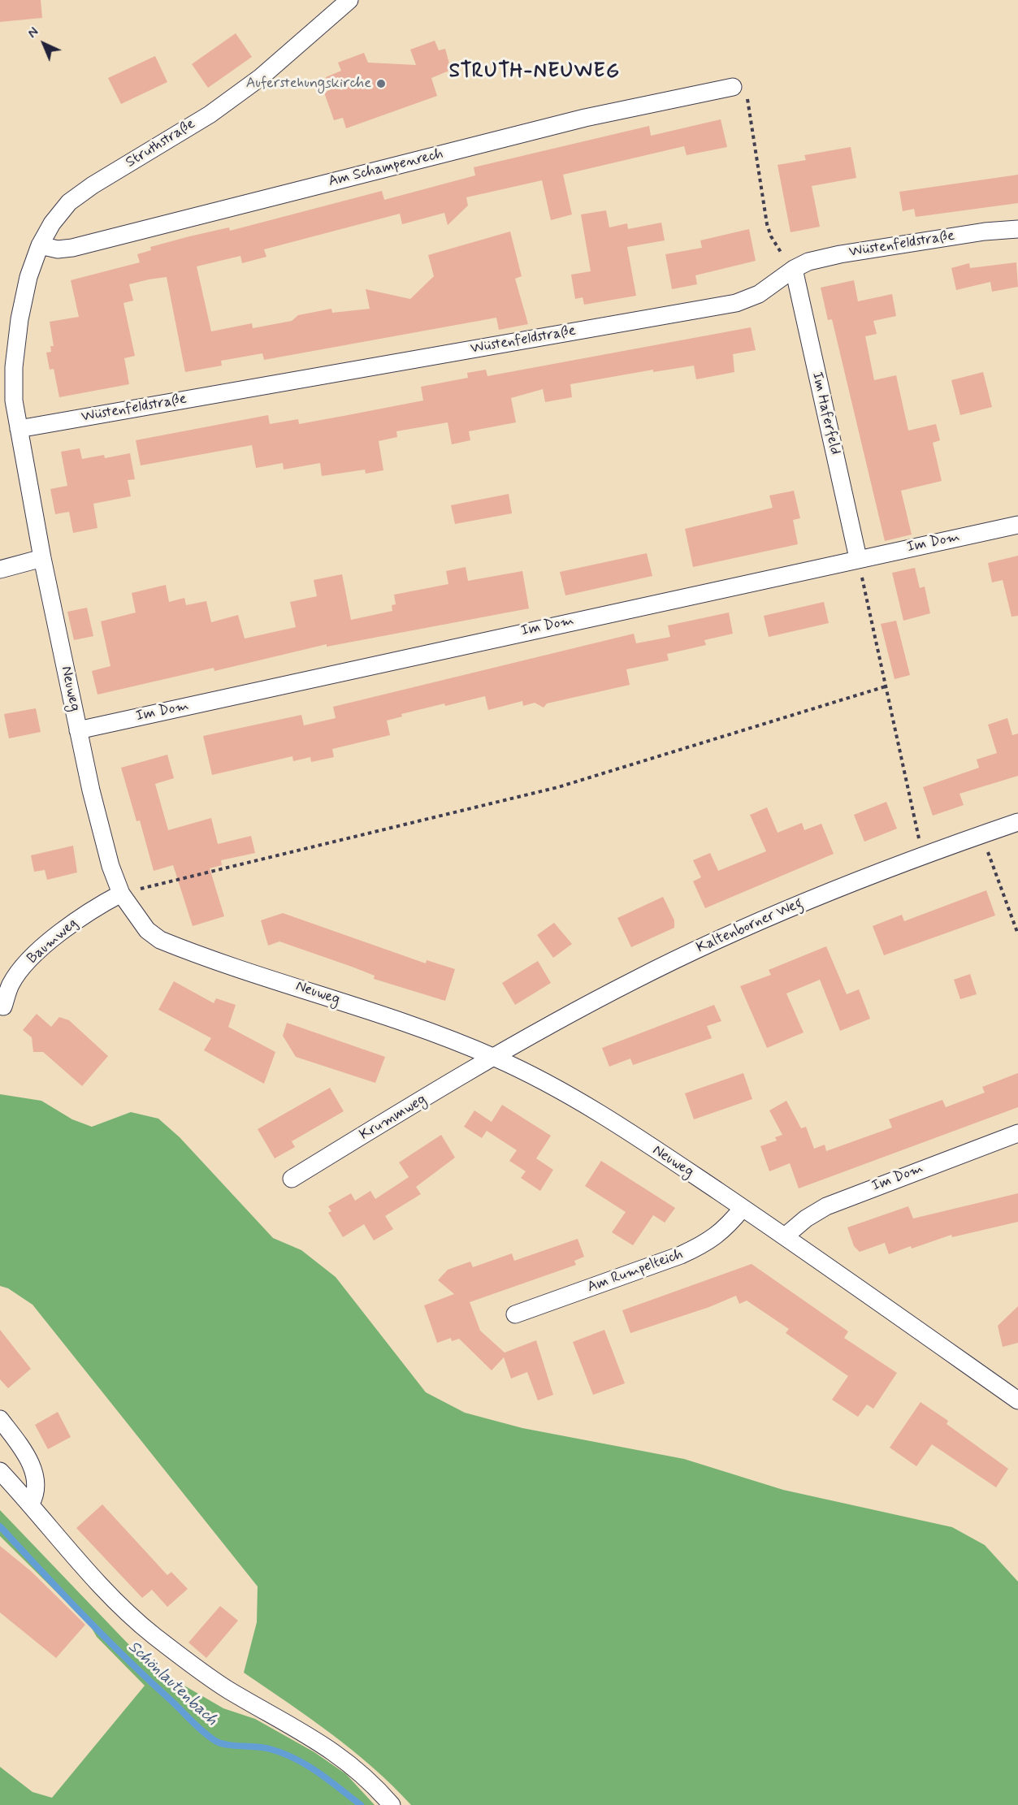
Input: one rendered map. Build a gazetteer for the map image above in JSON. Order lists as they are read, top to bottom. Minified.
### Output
{"streets":{"street":["Struthstraße","Am Schampenrech","Wüstenfeldstraße","Im Haferfeld","Im Dom","Neuweg","Kaltenborner Weg","Baumweg","Krummweg","Am Rumpelteich"]},"crossings":[["Struthstraße","Am Schampenrech"],["Struthstraße","Neuweg"],["Wüstenfeldstraße","Im Haferfeld"],["Wüstenfeldstraße","Neuweg"],["Im Haferfeld","Im Dom"],["Im Dom","Neuweg"],["Neuweg","Kaltenborner Weg"],["Neuweg","Baumweg"],["Neuweg","Krummweg"],["Neuweg","Am Rumpelteich"],["Kaltenborner Weg","Krummweg"]],"districts":["STRUTH-NEUWEG"],"water":["Schönlautenbach"],"places":["Auferstehungskirche"],"north":"top left"}
